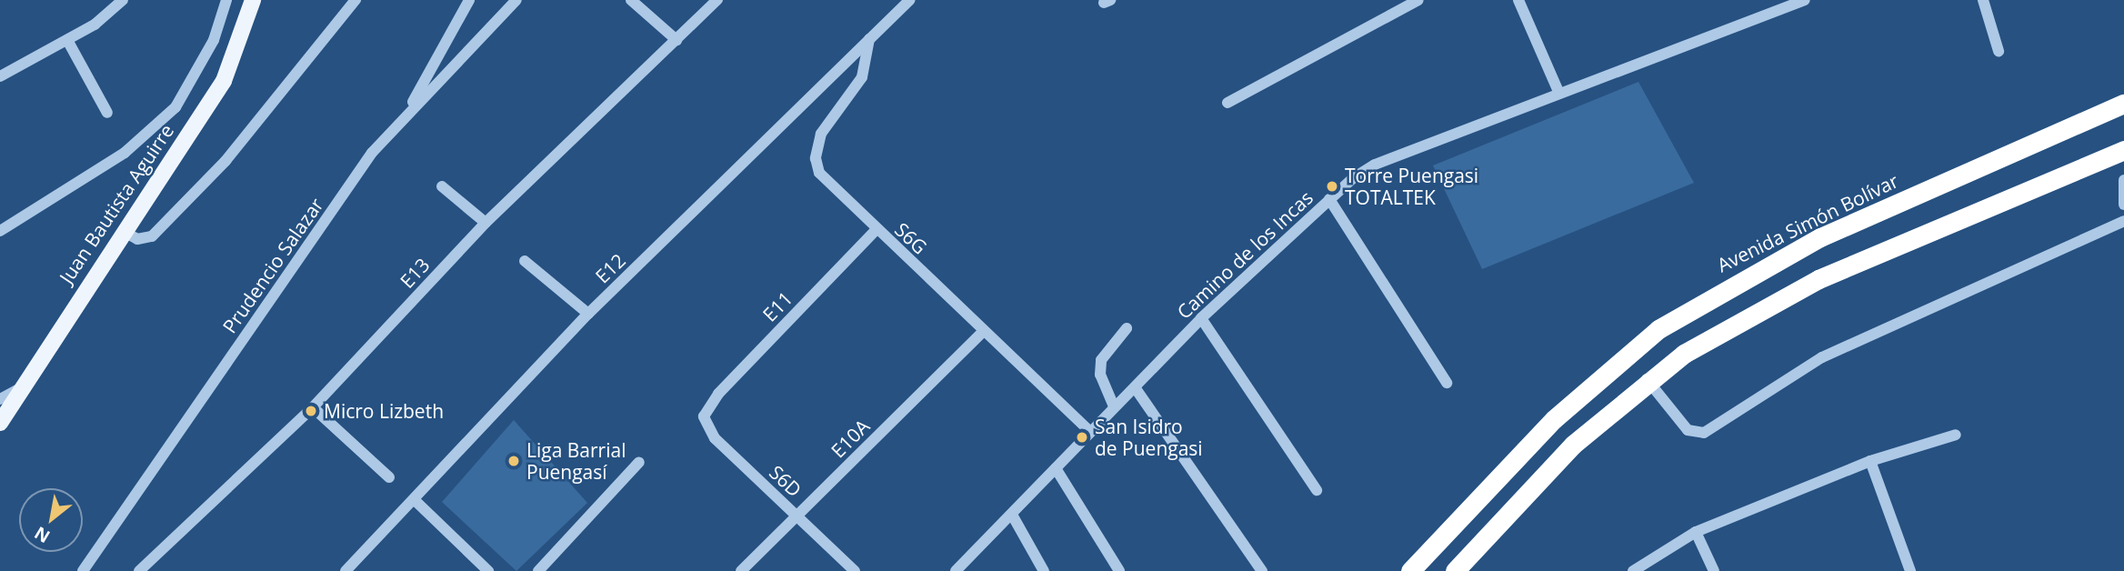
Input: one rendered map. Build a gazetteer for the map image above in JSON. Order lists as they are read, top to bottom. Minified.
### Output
{"streets":{"highway":["Avenida Simón Bolívar"],"main road":["Juan Bautista Aguirre"],"street":["S6G","Camino de los Incas","Prudencio Salazar","E12","E13","E11","E10A","S6D"]},"crossings":[["S6G","Camino de los Incas"],["S6G","E12"],["S6G","E11"],["S6G","E10A"],["E11","S6D"],["E10A","S6D"]],"places":["Torre Puengasi TOTALTEK","Micro Lizbeth","San Isidro de Puengasi","Liga Barrial Puengasí"],"north":"bottom left"}
